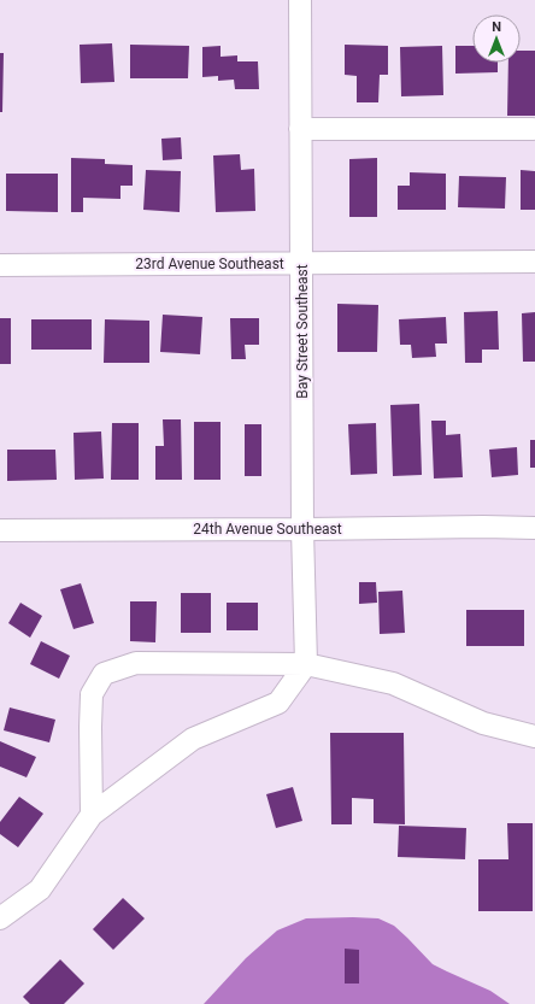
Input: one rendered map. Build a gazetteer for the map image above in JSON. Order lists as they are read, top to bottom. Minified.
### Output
{"streets":{"street":["23rd Avenue Southeast","Bay Street Southeast","24th Avenue Southeast"]},"crossings":[["23rd Avenue Southeast","Bay Street Southeast"],["Bay Street Southeast","24th Avenue Southeast"]],"north":"top"}
